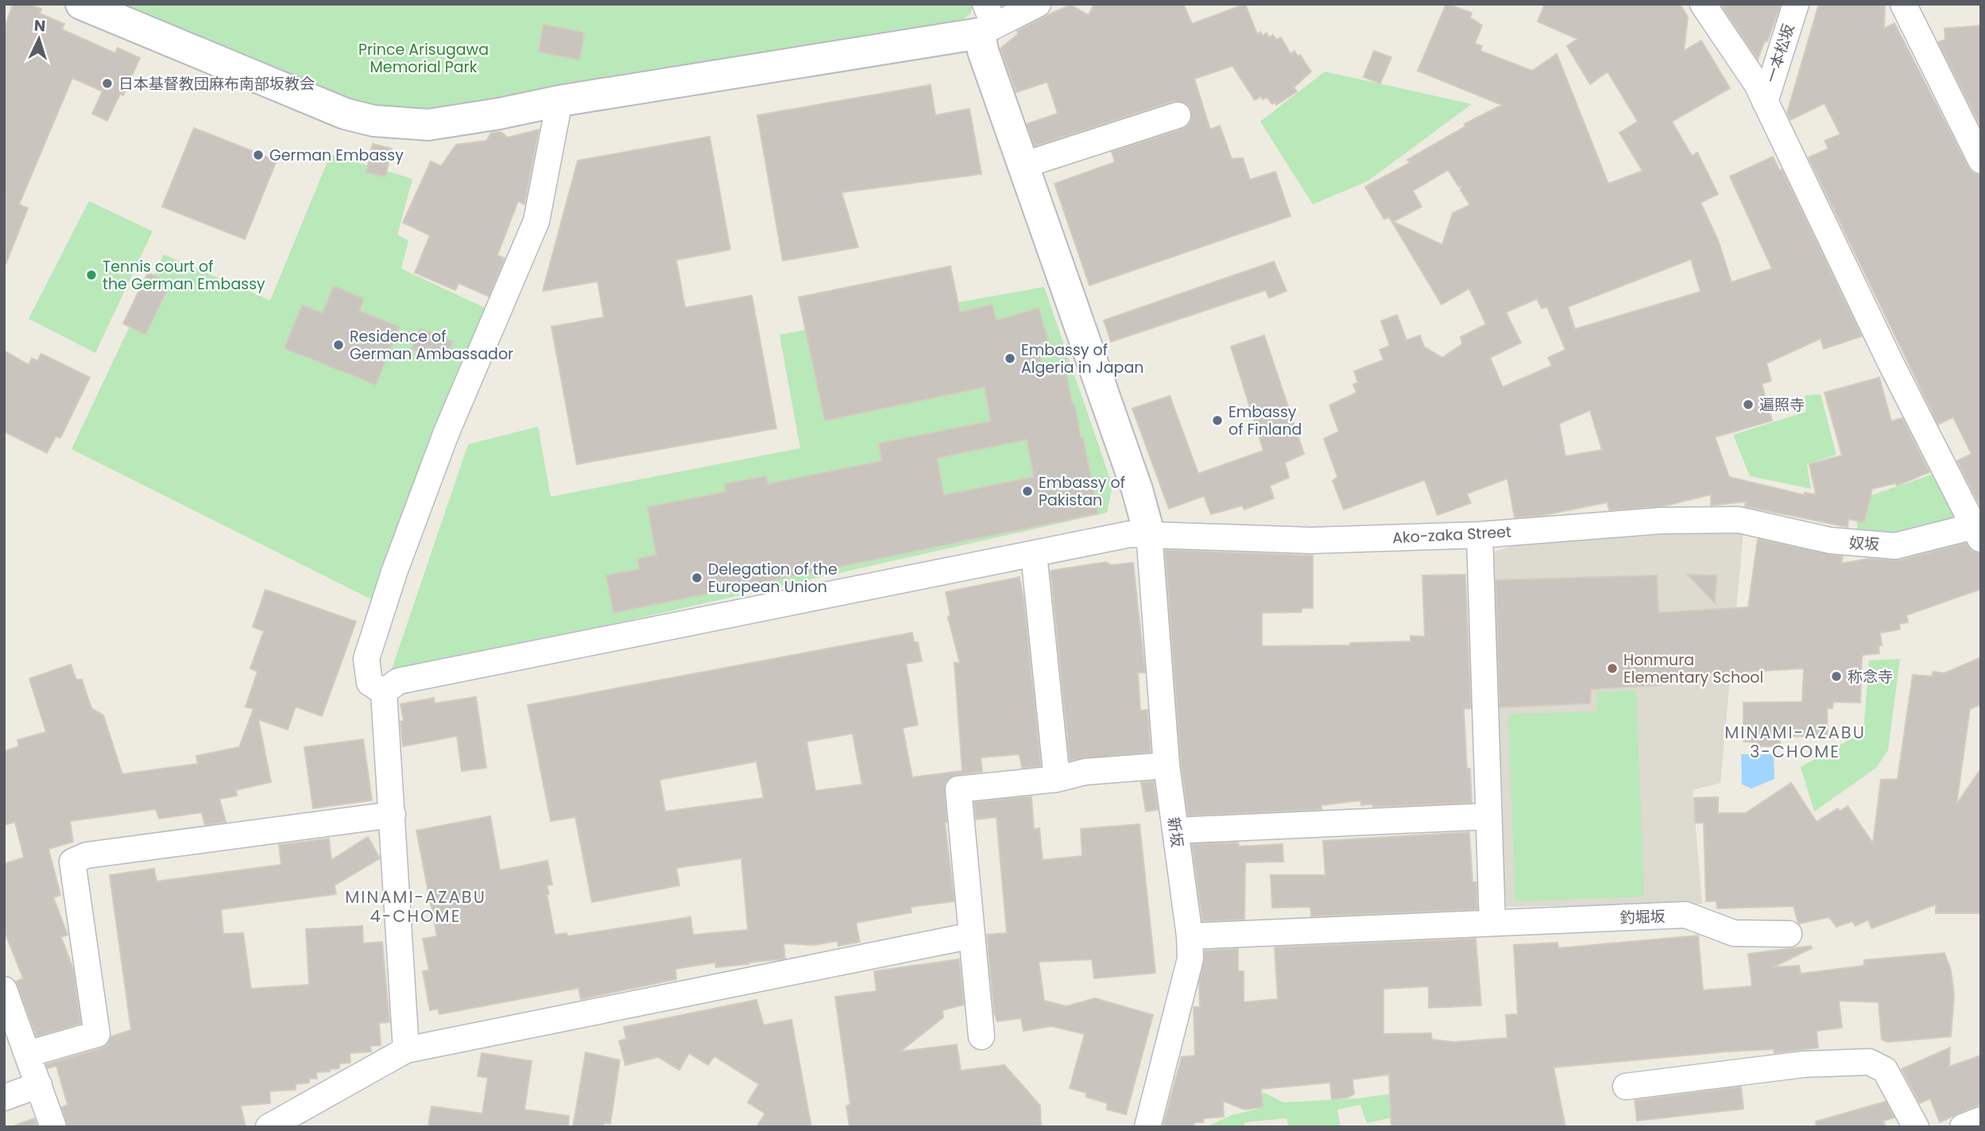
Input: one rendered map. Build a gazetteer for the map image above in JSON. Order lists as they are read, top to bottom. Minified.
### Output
{"streets":{"street":["一本松坂","Ako-zaka Street","奴坂","新坂","釣堀坂"]},"crossings":[["Ako-zaka Street","奴坂"],["Ako-zaka Street","新坂"],["新坂","釣堀坂"]],"districts":["MINAMI-AZABU 3-CHOME","MINAMI-AZABU 4-CHOME"],"parks":["Prince Arisugawa Memorial Park"],"places":["日本基督教団麻布南部坂教会","German Embassy","Tennis court of the German Embassy","Residence of German Ambassador","Embassy of Algeria in Japan","遍照寺","Embassy of Finland","Embassy of Pakistan","Delegation of the European Union","Honmura Elementary School","称念寺"],"north":"top"}
